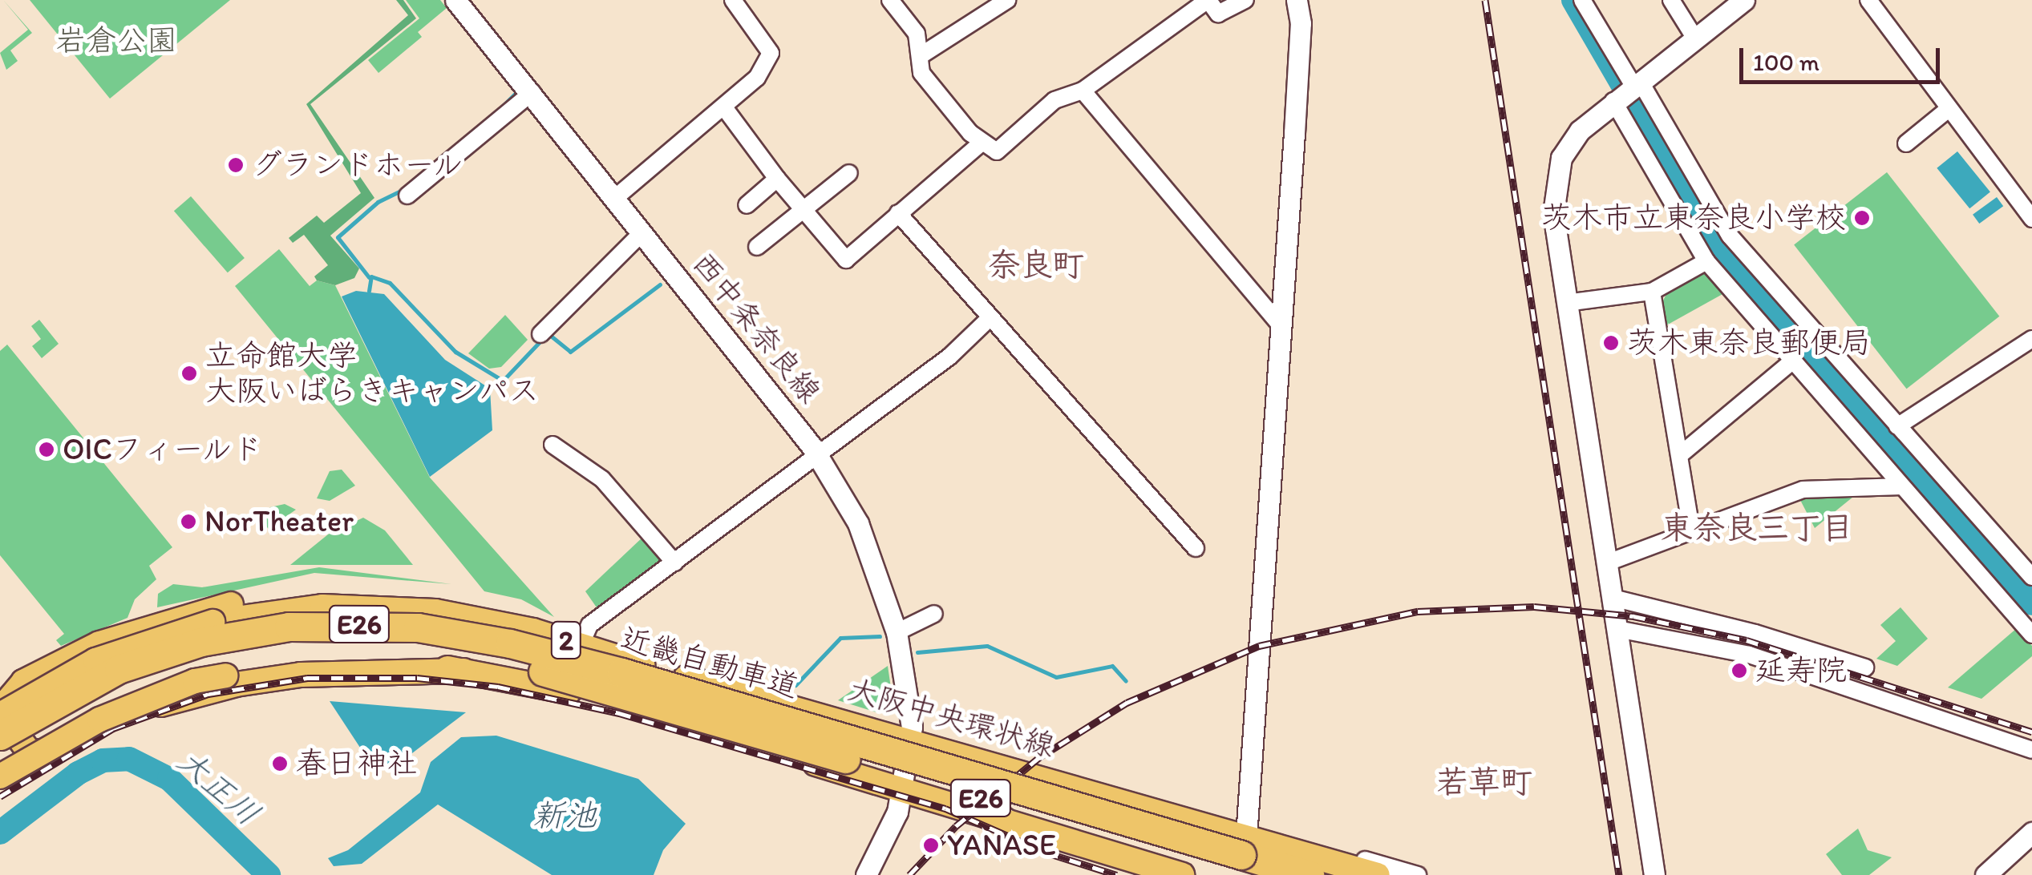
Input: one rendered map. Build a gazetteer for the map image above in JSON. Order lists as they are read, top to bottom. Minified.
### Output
{"streets":{"highway":["E26","近畿自動車道"],"main road":["2","大阪中央環状線"],"street":["西中条奈良線"]},"crossings":[["西中条奈良線","2"],["西中条奈良線","大阪中央環状線"]],"districts":["奈良町","東奈良三丁目","若草町"],"water":["大正川","新池"],"parks":["岩倉公園"],"places":["グランドホール","茨木市立東奈良小学校","茨木東奈良郵便局","立命館大学 大阪いばらきキャンパス","OICフィールド","NorTheater","延寿院","春日神社","YANASE"],"scale_bar":"100 m"}
